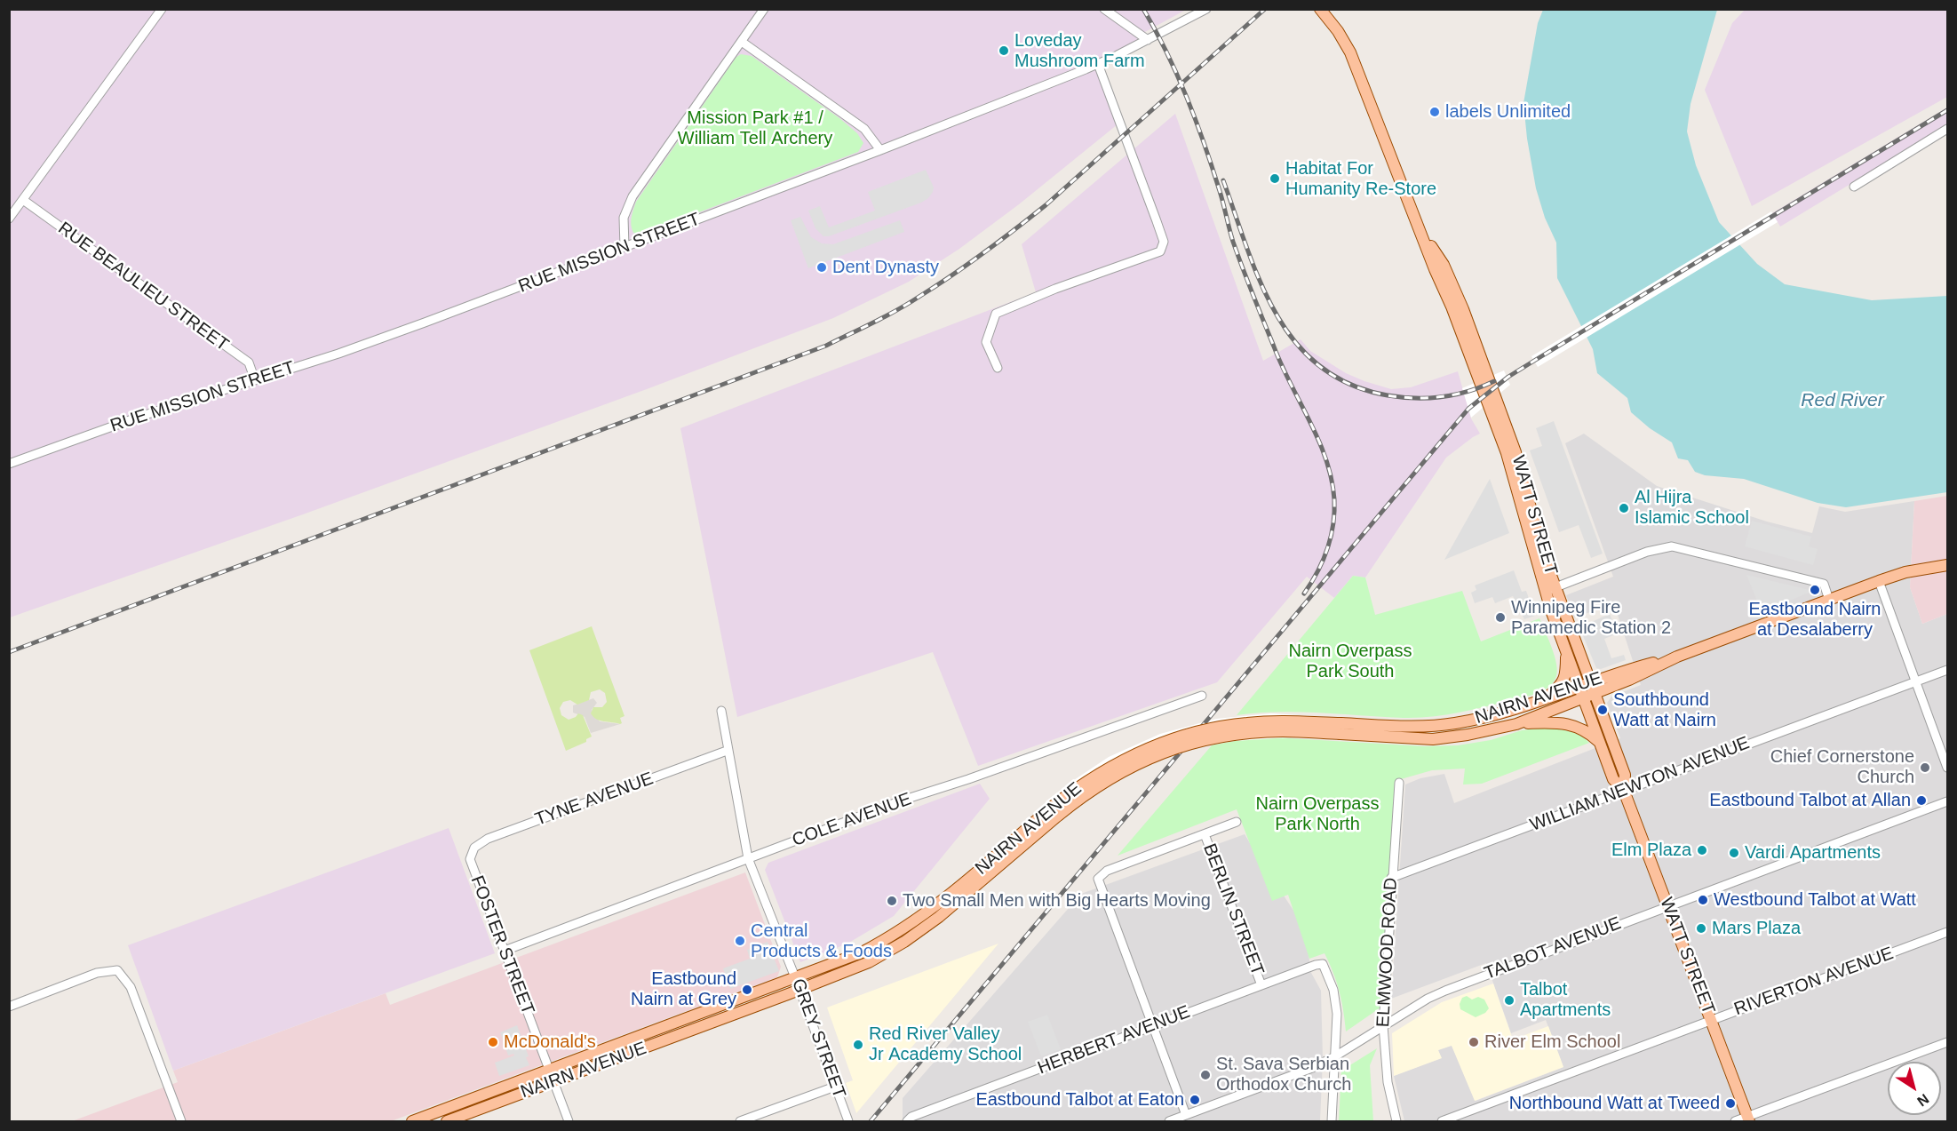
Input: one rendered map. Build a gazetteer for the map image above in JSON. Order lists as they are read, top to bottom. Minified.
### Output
{"streets":{"main road":["WATT STREET","NAIRN AVENUE"],"street":["RUE MISSION STREET","RUE BEAULIEU STREET","WILLIAM NEWTON AVENUE","TYNE AVENUE","COLE AVENUE","BERLIN STREET","FOSTER STREET","TALBOT AVENUE","ELMWOOD ROAD","RIVERTON AVENUE","GREY STREET","HERBERT AVENUE"]},"crossings":[["RUE MISSION STREET","RUE BEAULIEU STREET"],["WATT STREET","NAIRN AVENUE"],["WATT STREET","WILLIAM NEWTON AVENUE"],["WATT STREET","TALBOT AVENUE"],["WATT STREET","RIVERTON AVENUE"],["NAIRN AVENUE","FOSTER STREET"],["NAIRN AVENUE","GREY STREET"],["WILLIAM NEWTON AVENUE","ELMWOOD ROAD"],["TYNE AVENUE","FOSTER STREET"],["TYNE AVENUE","GREY STREET"],["COLE AVENUE","FOSTER STREET"],["COLE AVENUE","GREY STREET"],["BERLIN STREET","HERBERT AVENUE"],["TALBOT AVENUE","ELMWOOD ROAD"],["TALBOT AVENUE","HERBERT AVENUE"]],"water":["Red River"],"parks":["Mission Park #1 / William Tell Archery","Nairn Overpass Park South","Nairn Overpass Park North"],"places":["Loveday Mushroom Farm","labels Unlimited","Habitat For Humanity Re-Store","Dent Dynasty","Al Hijra Islamic School","Eastbound Nairn at Desalaberry","Winnipeg Fire Paramedic Station 2","Southbound Watt at Nairn","Chief Cornerstone Church","Eastbound Talbot at Allan","Elm Plaza","Vardi Apartments","Westbound Talbot at Watt","Two Small Men with Big Hearts Moving","Mars Plaza","Central Products & Foods","Eastbound Nairn at Grey","Talbot Apartments","McDonald's","River Elm School","Red River Valley Jr Academy School","St. Sava Serbian Orthodox Church","Eastbound Talbot at Eaton","Northbound Watt at Tweed"],"north":"bottom right"}
